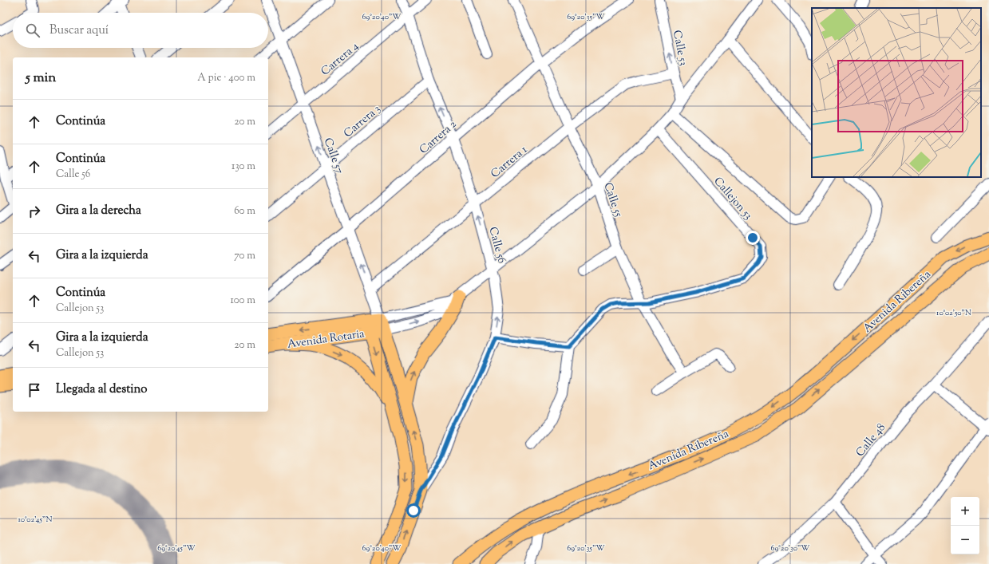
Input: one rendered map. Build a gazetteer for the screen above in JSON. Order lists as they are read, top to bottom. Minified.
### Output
{"streets":{"main road":["Avenida Ribereña","Avenida Rotaria"],"street":["Calle 53","Carrera 4","Carrera 3","Carrera 2","Calle 57","Carrera 1","Callejon 53","Calle 55","Calle 56","Calle 48"]},"crossings":[["Calle 53","Carrera 1"],["Carrera 4","Calle 57"],["Carrera 4","Calle 56"],["Carrera 3","Calle 57"],["Carrera 3","Calle 56"],["Carrera 2","Calle 57"],["Carrera 2","Calle 55"],["Carrera 2","Calle 56"],["Calle 57","Carrera 1"],["Calle 57","Avenida Rotaria"],["Carrera 1","Calle 55"],["Carrera 1","Calle 56"],["Callejon 53","Calle 55"]],"one_way":["Calle 53","Calle 57","Calle 56"],"page":{"search":"Buscar aquí","heading":["5 min","A pie · 400 m"],"list":[["Continúa","20 m"],["Continúa","Calle 56","130 m"],["Gira a la derecha","60 m"],["Gira a la izquierda","70 m"],["Continúa","Callejon 53","100 m"],["Gira a la izquierda","Callejon 53","20 m"],"Llegada al destino"],"map_buttons":["+","−"]},"coordinates":["69°20'40\"W","69°20'35\"W","10°02'50\"N","10°02'45\"N","69°20'45\"W","69°20'30\"W"]}
